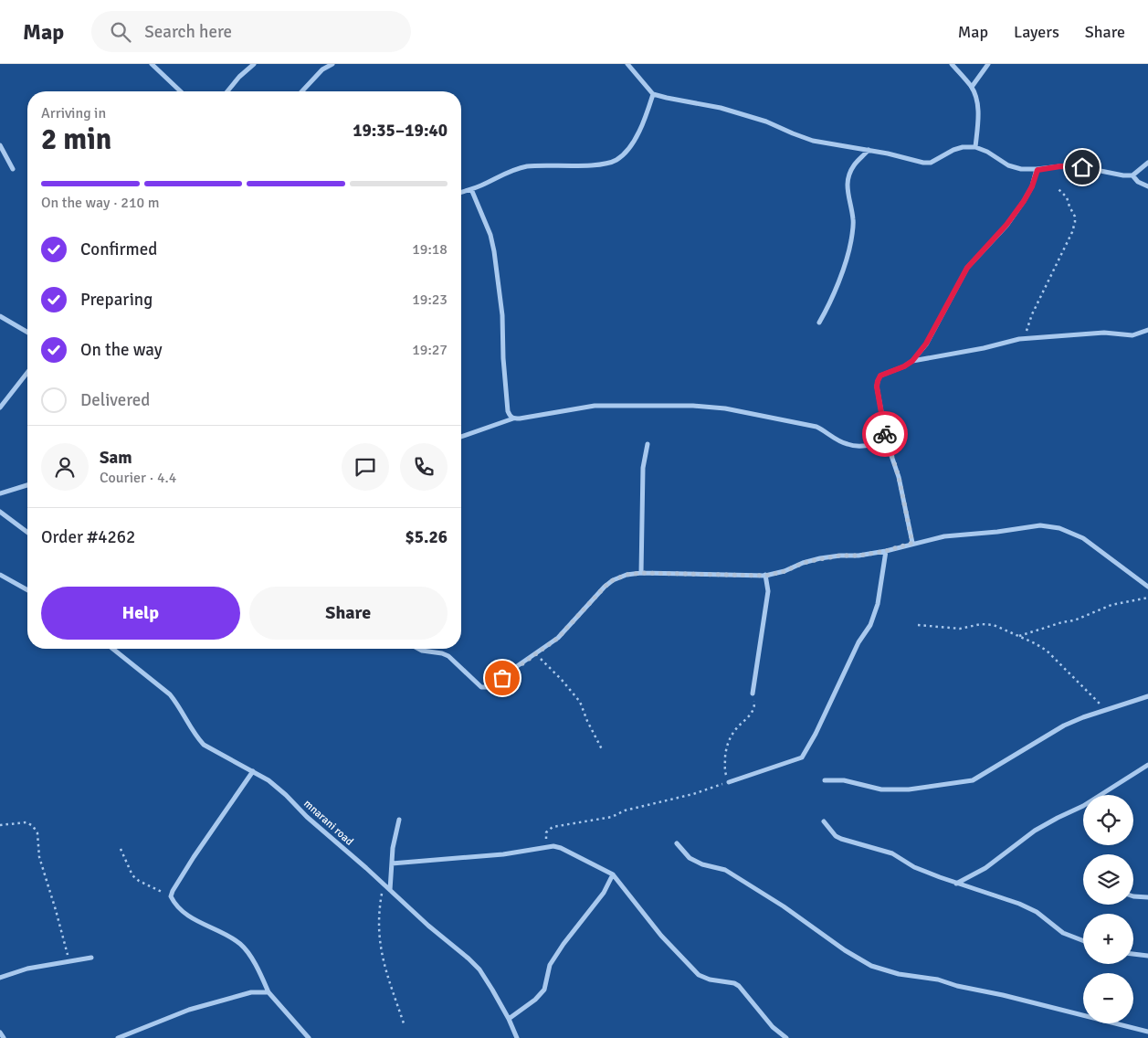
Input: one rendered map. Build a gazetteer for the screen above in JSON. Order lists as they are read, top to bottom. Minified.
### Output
{"streets":{"street":["mnarani road"]},"page":{"header":"Map","search":"Search here","nav":["Map","Layers","Share"],"heading":["2 min","Arriving in","19:35–19:40"],"panel":["Sam","Courier · 4.4","Order #4262","$5.26"],"bar":"On the way · 210 m","list":[["Confirmed","19:18"],["Preparing","19:23"],["On the way","19:27"],"Delivered"],"buttons":["Help","Share"],"map_buttons":["+","−"]}}
